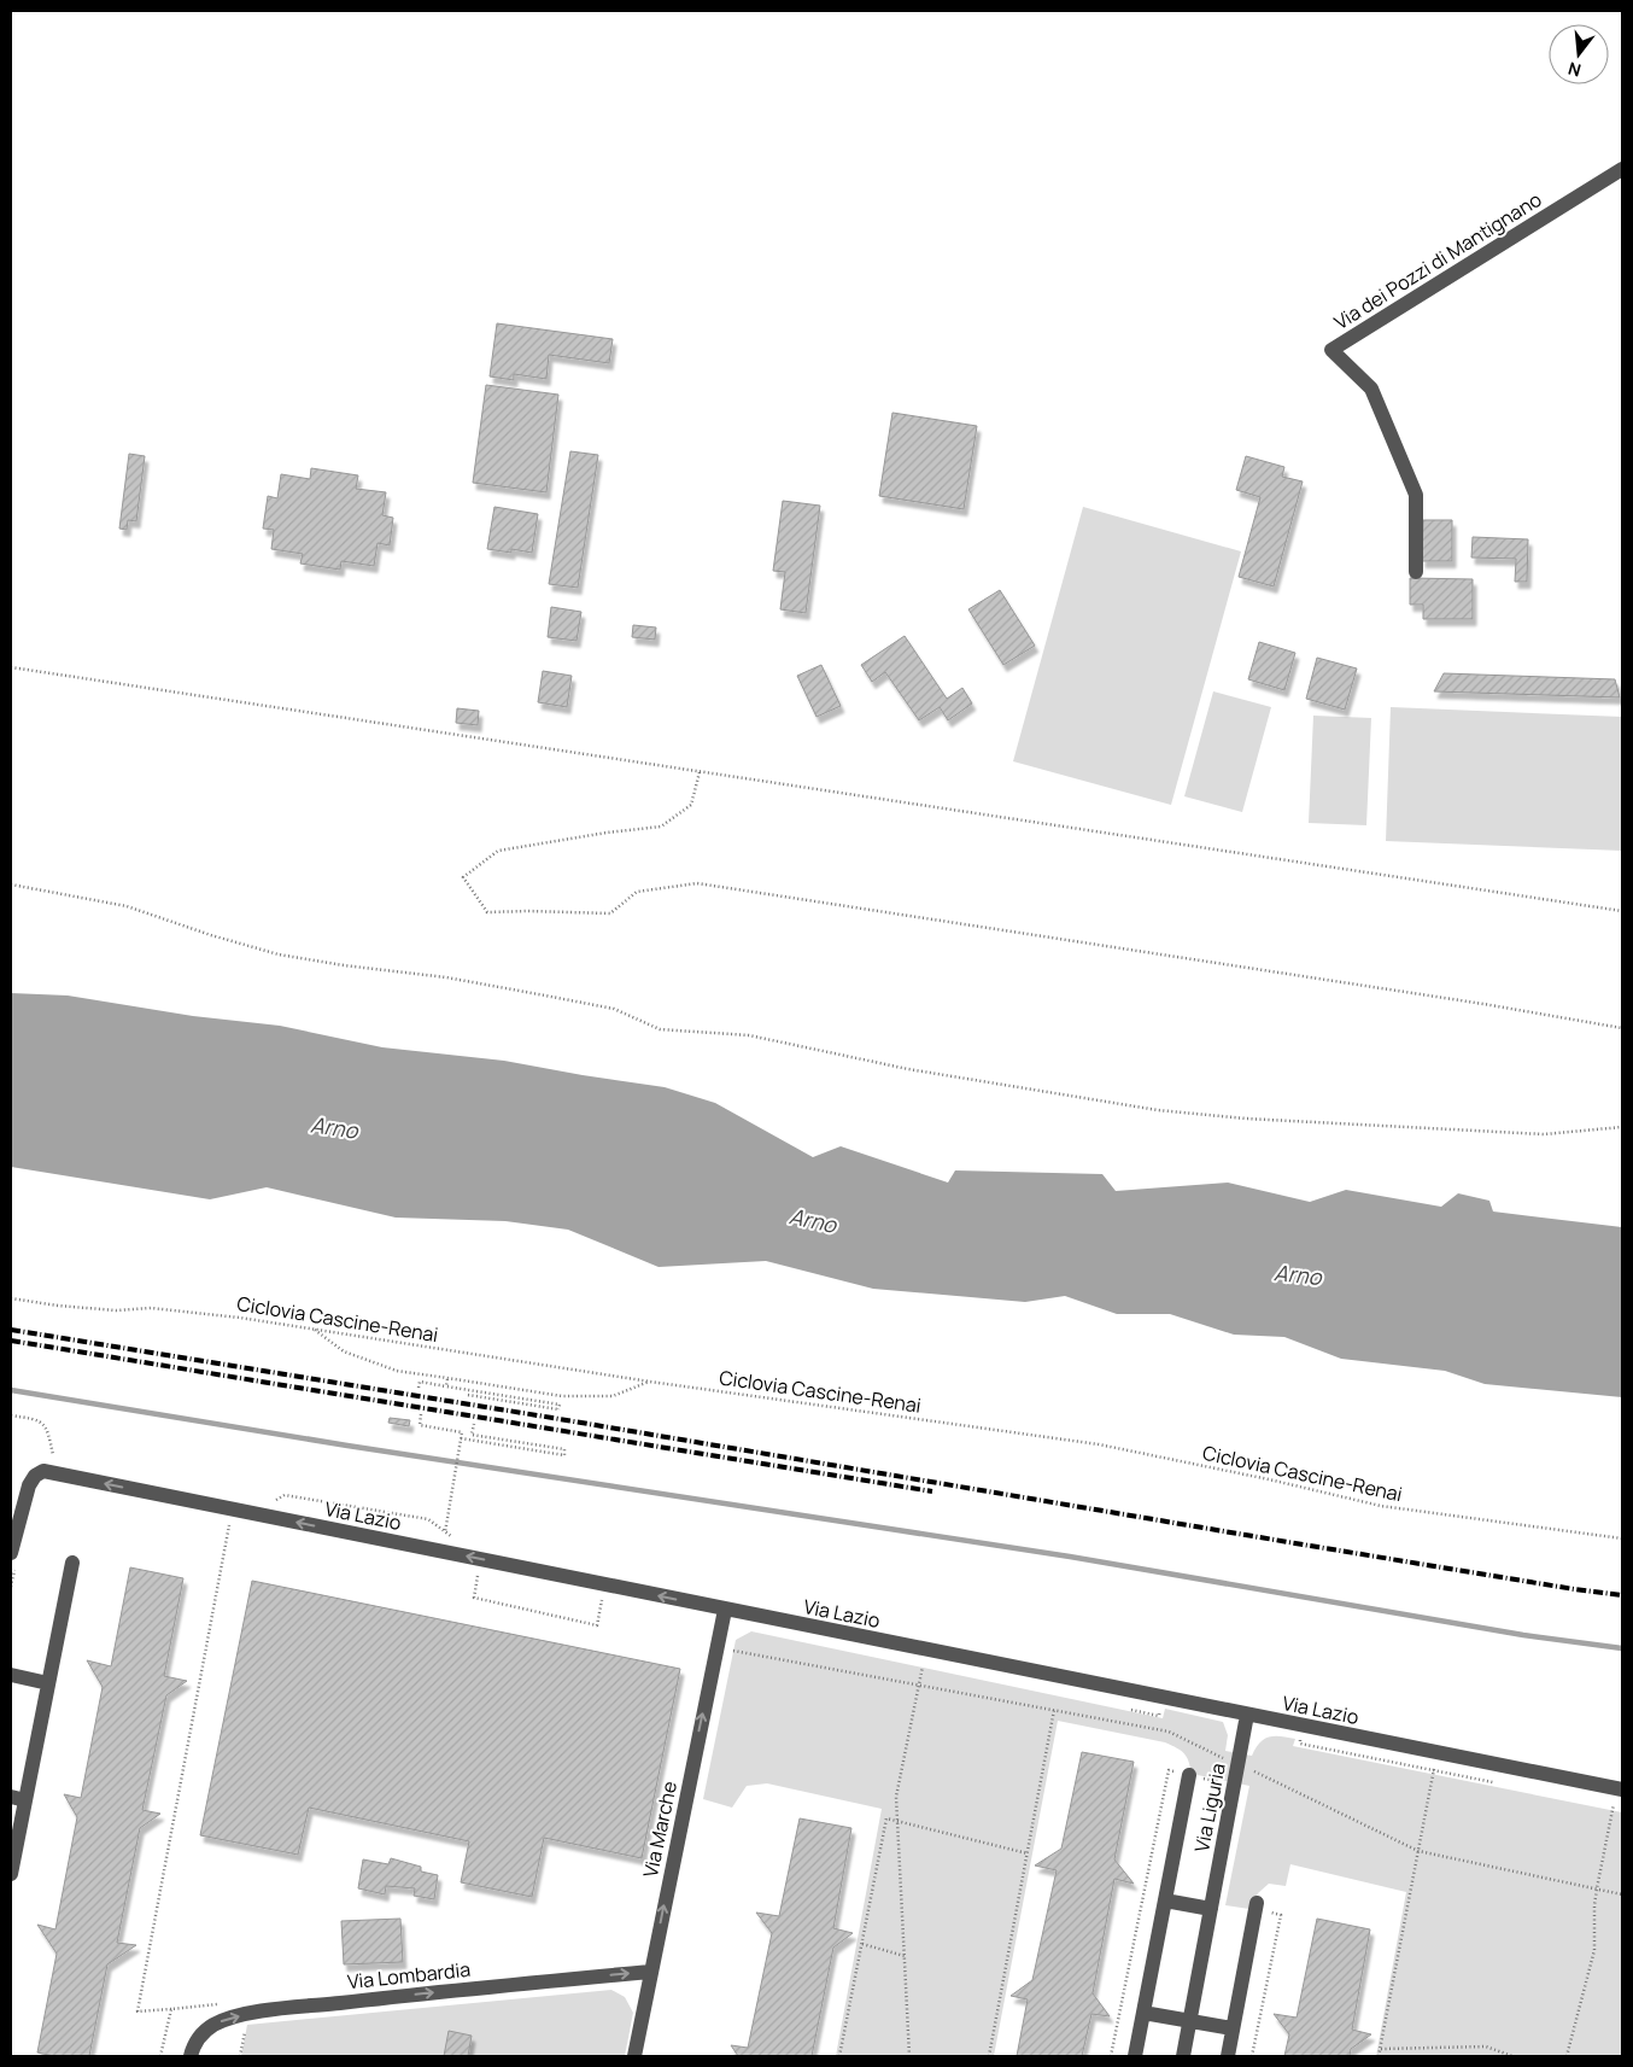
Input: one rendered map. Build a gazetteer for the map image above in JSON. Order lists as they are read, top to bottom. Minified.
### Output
{"streets":{"street":["Via dei Pozzi di Mantignano","Via Lazio","Via Liguria","Via Marche","Via Lombardia"],"path":["Ciclovia Cascine-Renai"]},"crossings":[["Via Lazio","Via Liguria"],["Via Lazio","Via Marche"],["Via Marche","Via Lombardia"]],"one_way":["Via Lazio","Via Marche","Via Lombardia"],"water":["Arno"],"north":"bottom"}
